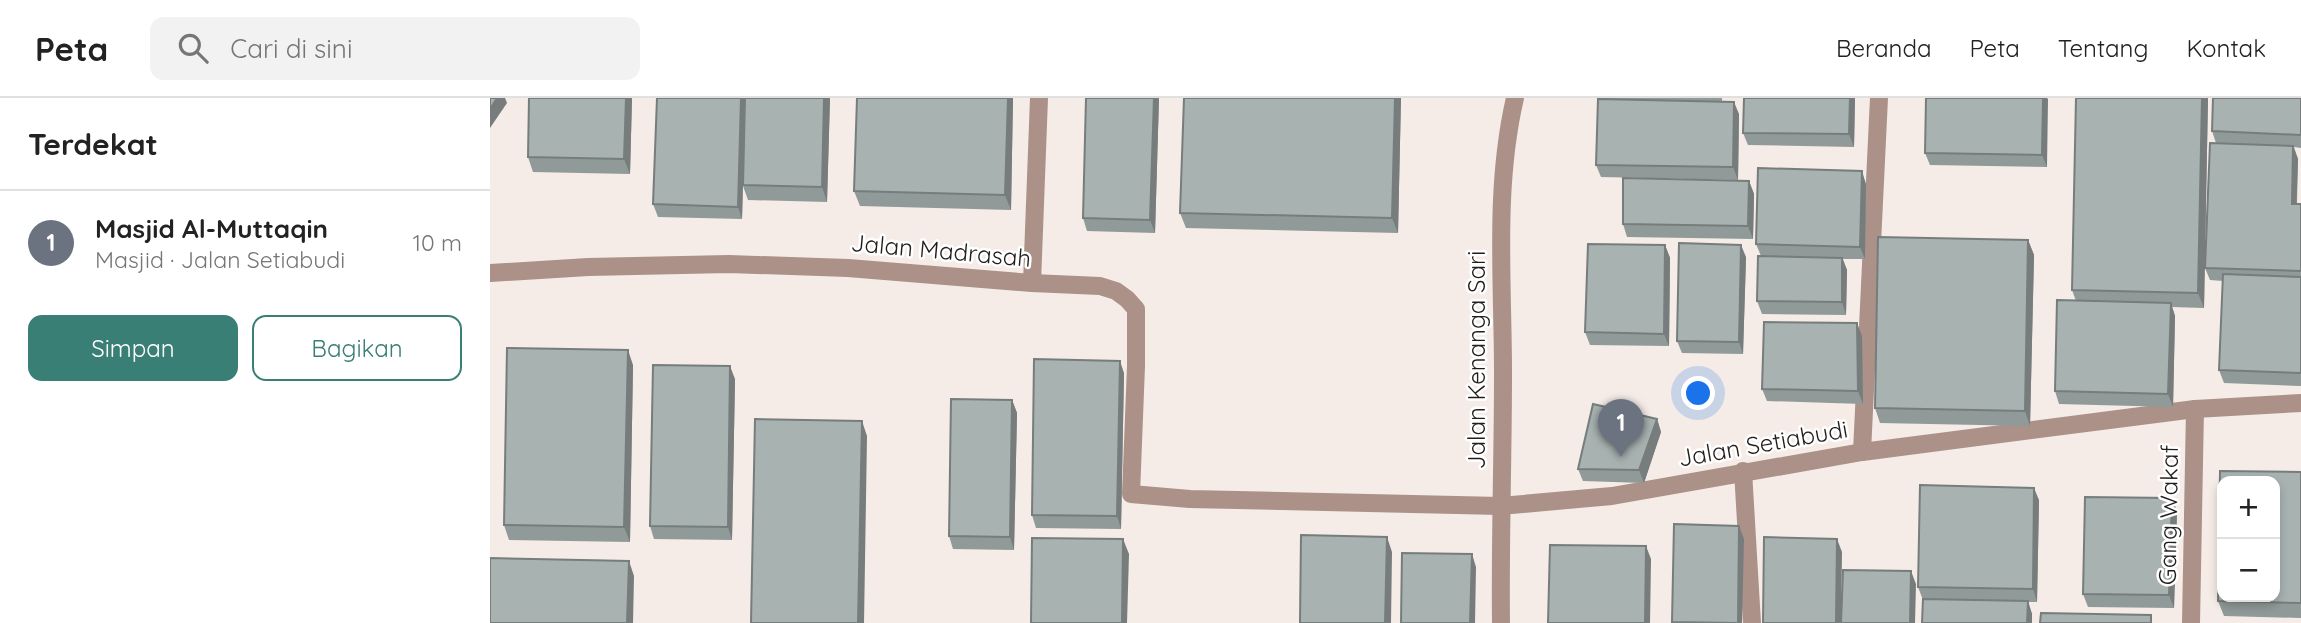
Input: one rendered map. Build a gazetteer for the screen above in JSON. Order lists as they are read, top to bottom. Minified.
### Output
{"streets":{"street":["Jalan Madrasah","Jalan Kenanga Sari","Jalan Setiabudi","Gang Wakaf"]},"crossings":[["Jalan Madrasah","Jalan Setiabudi"],["Jalan Kenanga Sari","Jalan Setiabudi"],["Jalan Setiabudi","Gang Wakaf"]],"page":{"header":"Peta","search":"Cari di sini","nav":["Beranda","Peta","Tentang","Kontak"],"heading":"Terdekat","list":[{"mark":"1","name":"Masjid Al-Muttaqin","note":"Masjid · Jalan Setiabudi","value":"10 m"}],"buttons":["Simpan","Bagikan"],"pins":"1","map_buttons":["+","−"]}}
